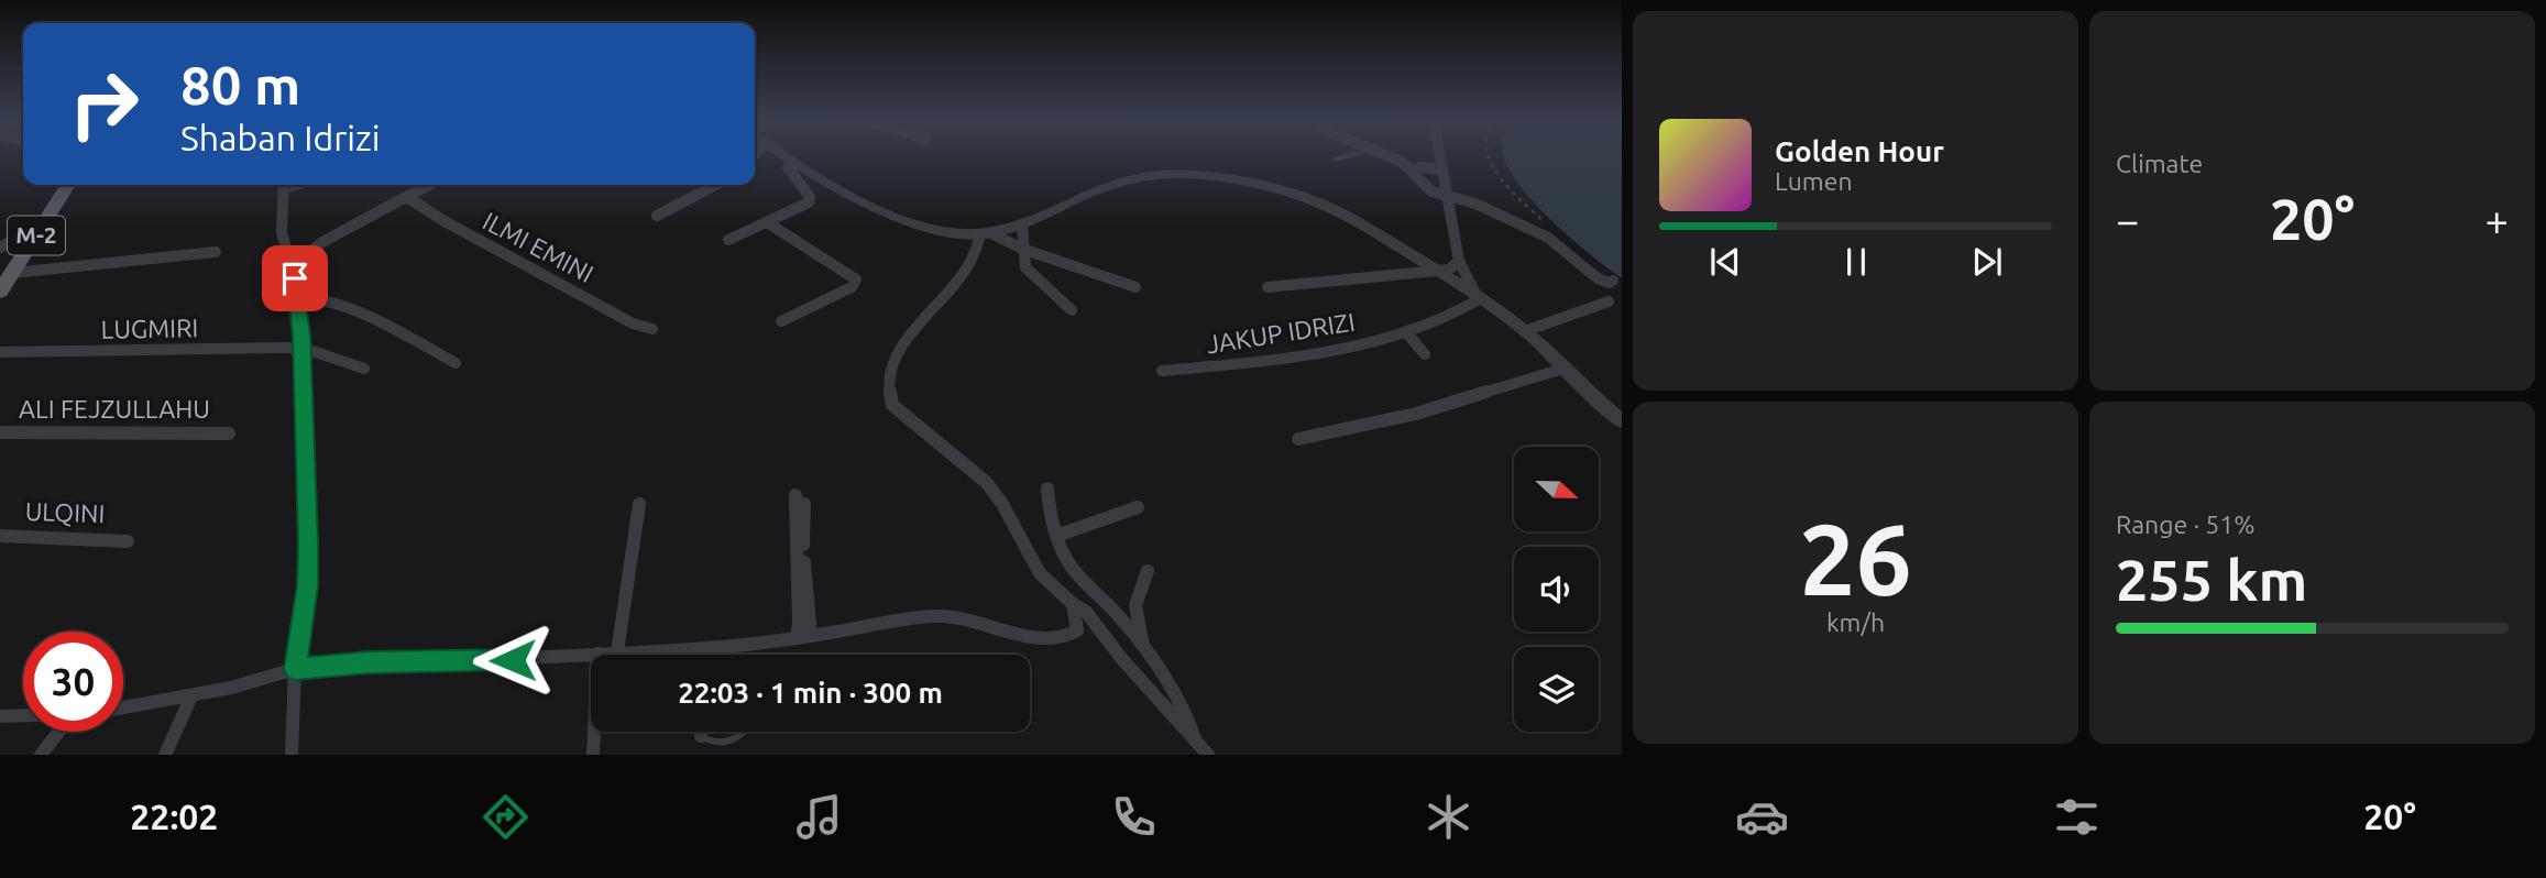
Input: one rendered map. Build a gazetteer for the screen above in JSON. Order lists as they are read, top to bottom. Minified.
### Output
{"streets":{"main road":["M-2"],"street":["ILMI EMINI","LUGMIRI","JAKUP IDRIZI","ALI FEJZULLAHU","ULQINI"]},"north":"right","page":{"tile":["Climate",["26","km/h"],["Range · 51%","255 km"]],"turn":["80 m","Shaban Idrizi"],"song":["Golden Hour","Lumen"],"heat":["−","20°","+"],"limit":"30","trip":"22:03 · 1 min · 300 m","tabs":["22:02","20°"]}}
